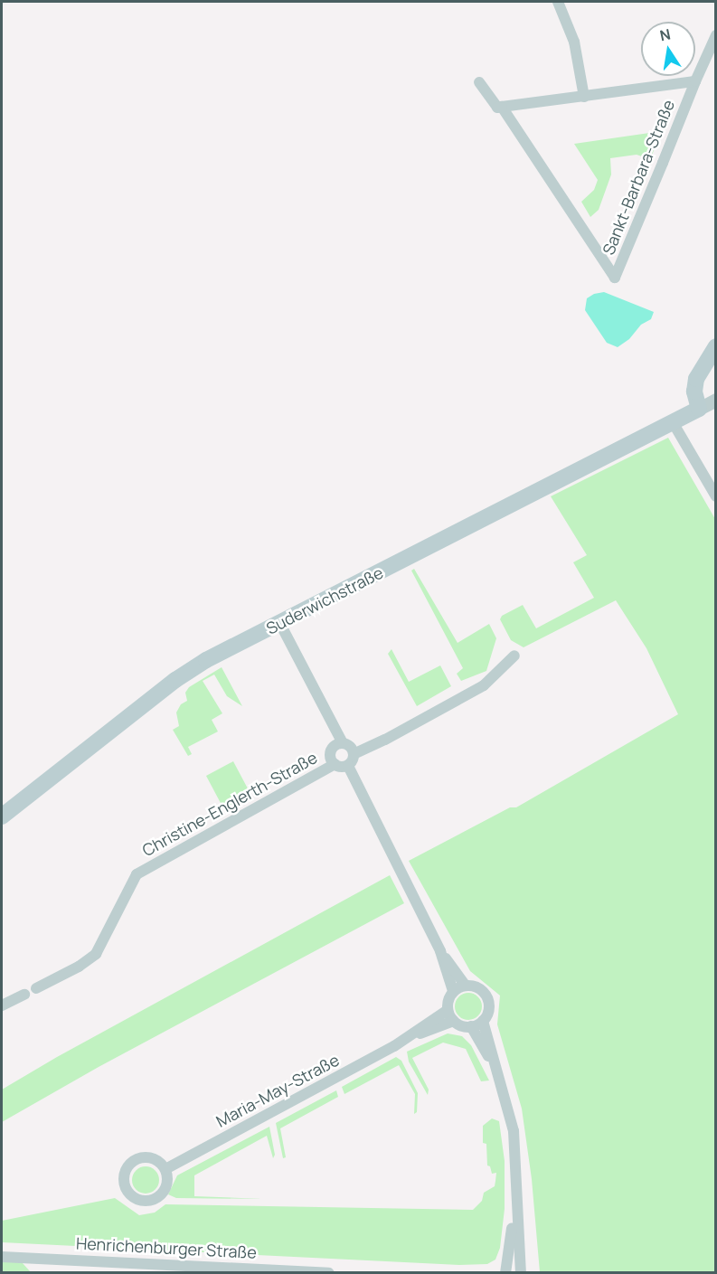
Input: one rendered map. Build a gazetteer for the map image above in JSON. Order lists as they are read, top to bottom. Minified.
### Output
{"streets":{"main road":["Suderwichstraße"],"street":["Sankt-Barbara-Straße","Christine-Englerth-Straße","Maria-May-Straße","Henrichenburger Straße"]},"north":"top"}
